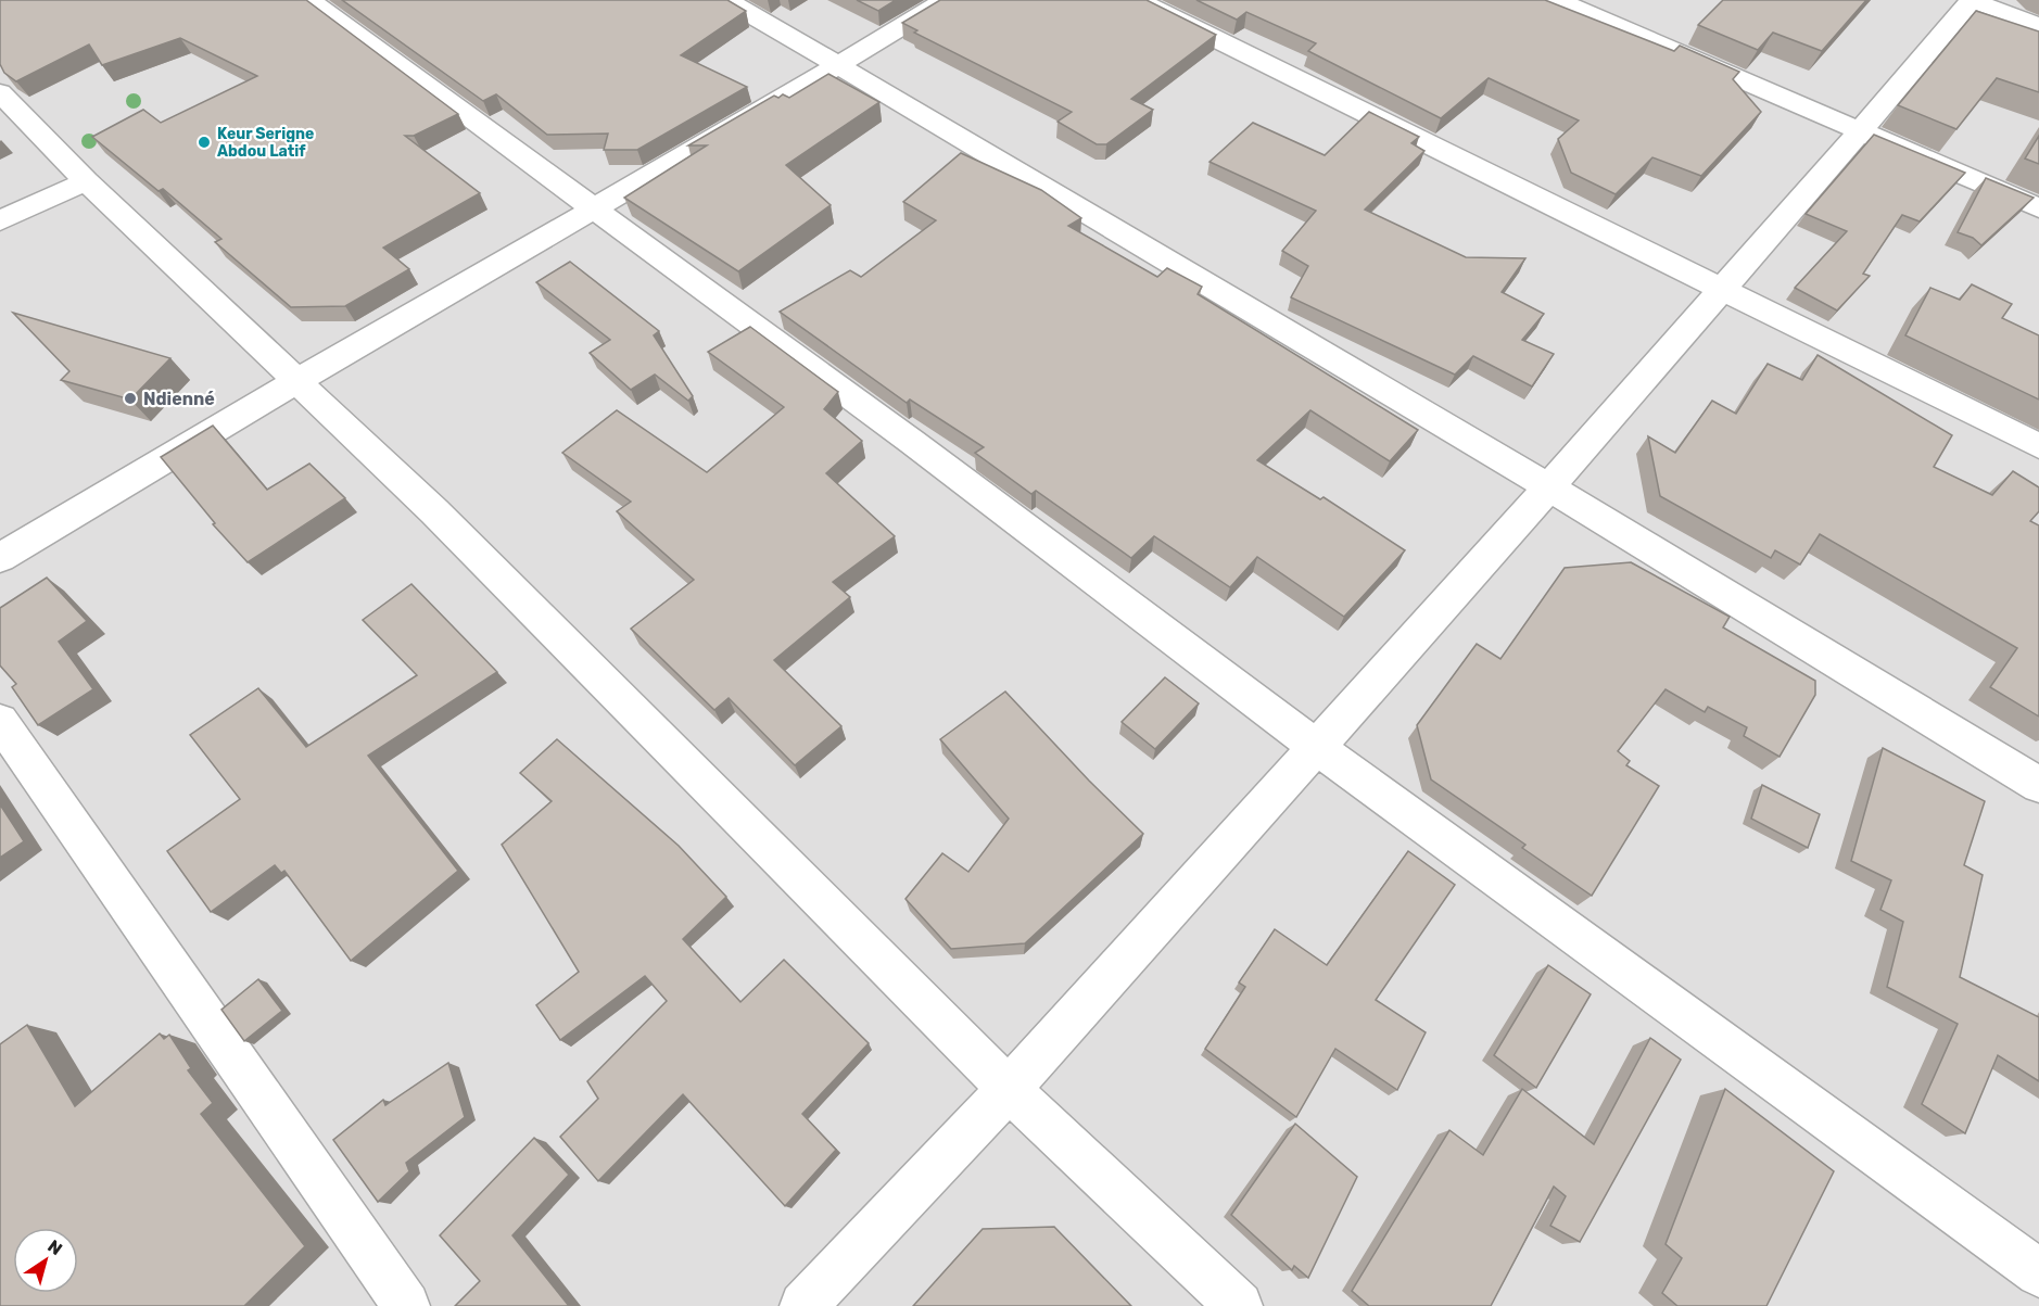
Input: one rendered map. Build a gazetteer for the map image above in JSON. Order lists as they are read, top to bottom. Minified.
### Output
{"places":["Keur Serigne Abdou Latif","Ndienné"],"north":"top right"}
